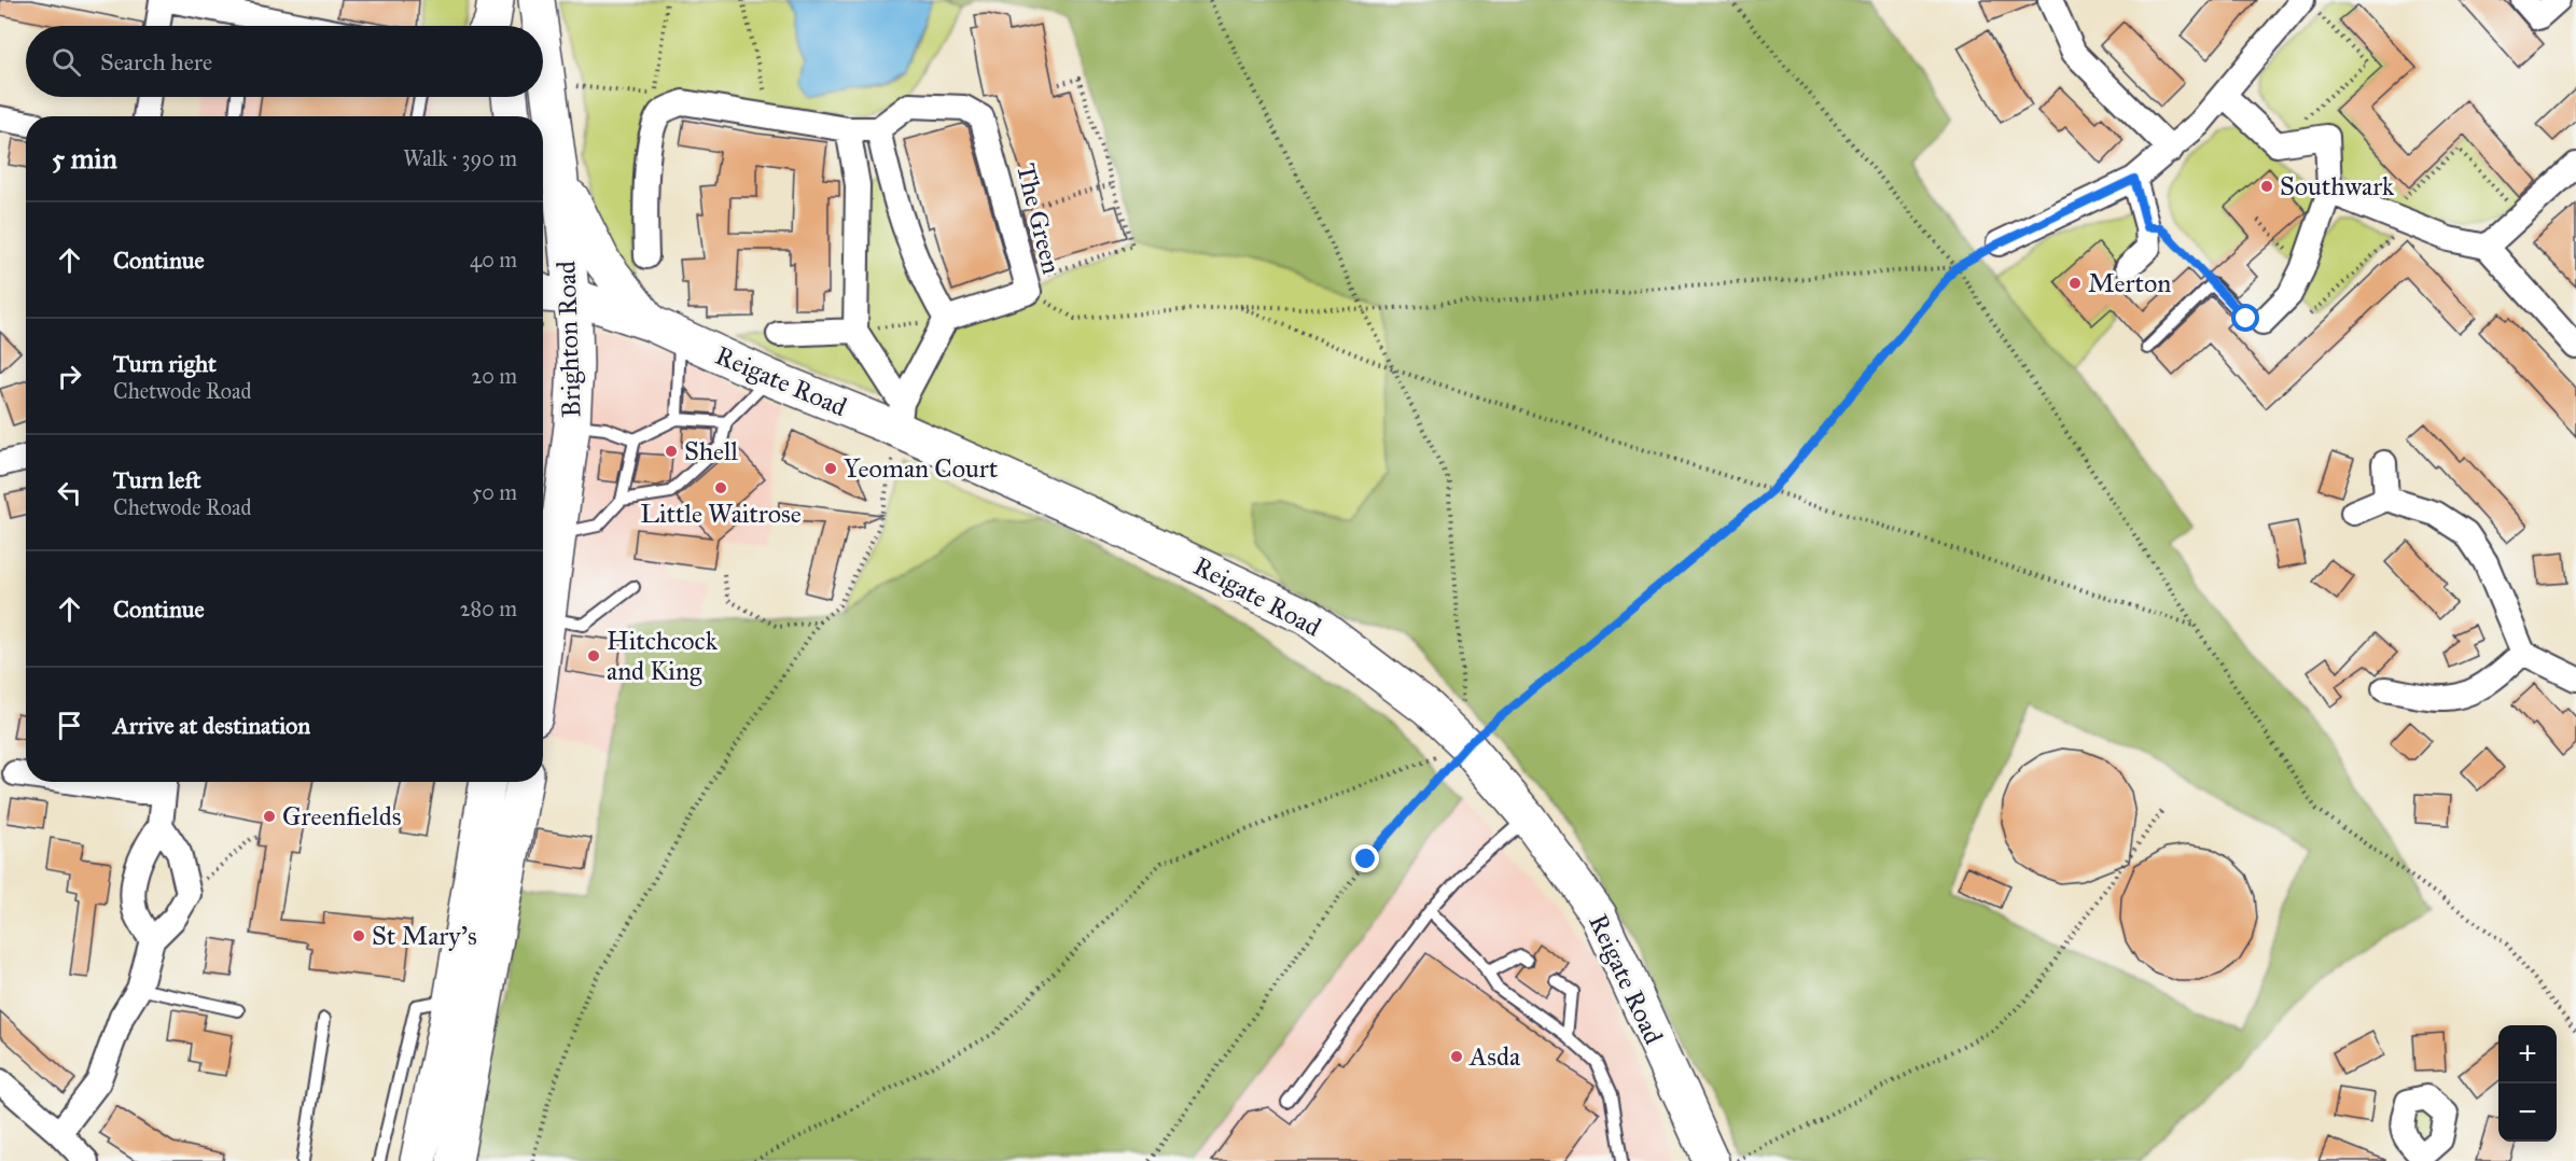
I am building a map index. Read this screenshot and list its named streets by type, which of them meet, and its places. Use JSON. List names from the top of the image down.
{
  "streets": {
    "highway": ["Brighton Road", "Reigate Road"],
    "street": ["The Green"]
  },
  "crossings": [
    ["Brighton Road", "Reigate Road"]
  ],
  "places": [
    "Southwark",
    "Merton",
    "Shell",
    "Yeoman Court",
    "Little Waitrose",
    "Hitchcock and King",
    "Greenfields",
    "St Mary's",
    "Asda"
  ],
  "page": {
    "search": "Search here",
    "heading": ["5 min", "Walk · 390 m"],
    "list": [
      ["Continue", "40 m"],
      ["Turn right", "Chetwode Road", "20 m"],
      ["Turn left", "Chetwode Road", "50 m"],
      ["Continue", "280 m"],
      "Arrive at destination"
    ],
    "map_buttons": ["+", "−"]
  }
}
